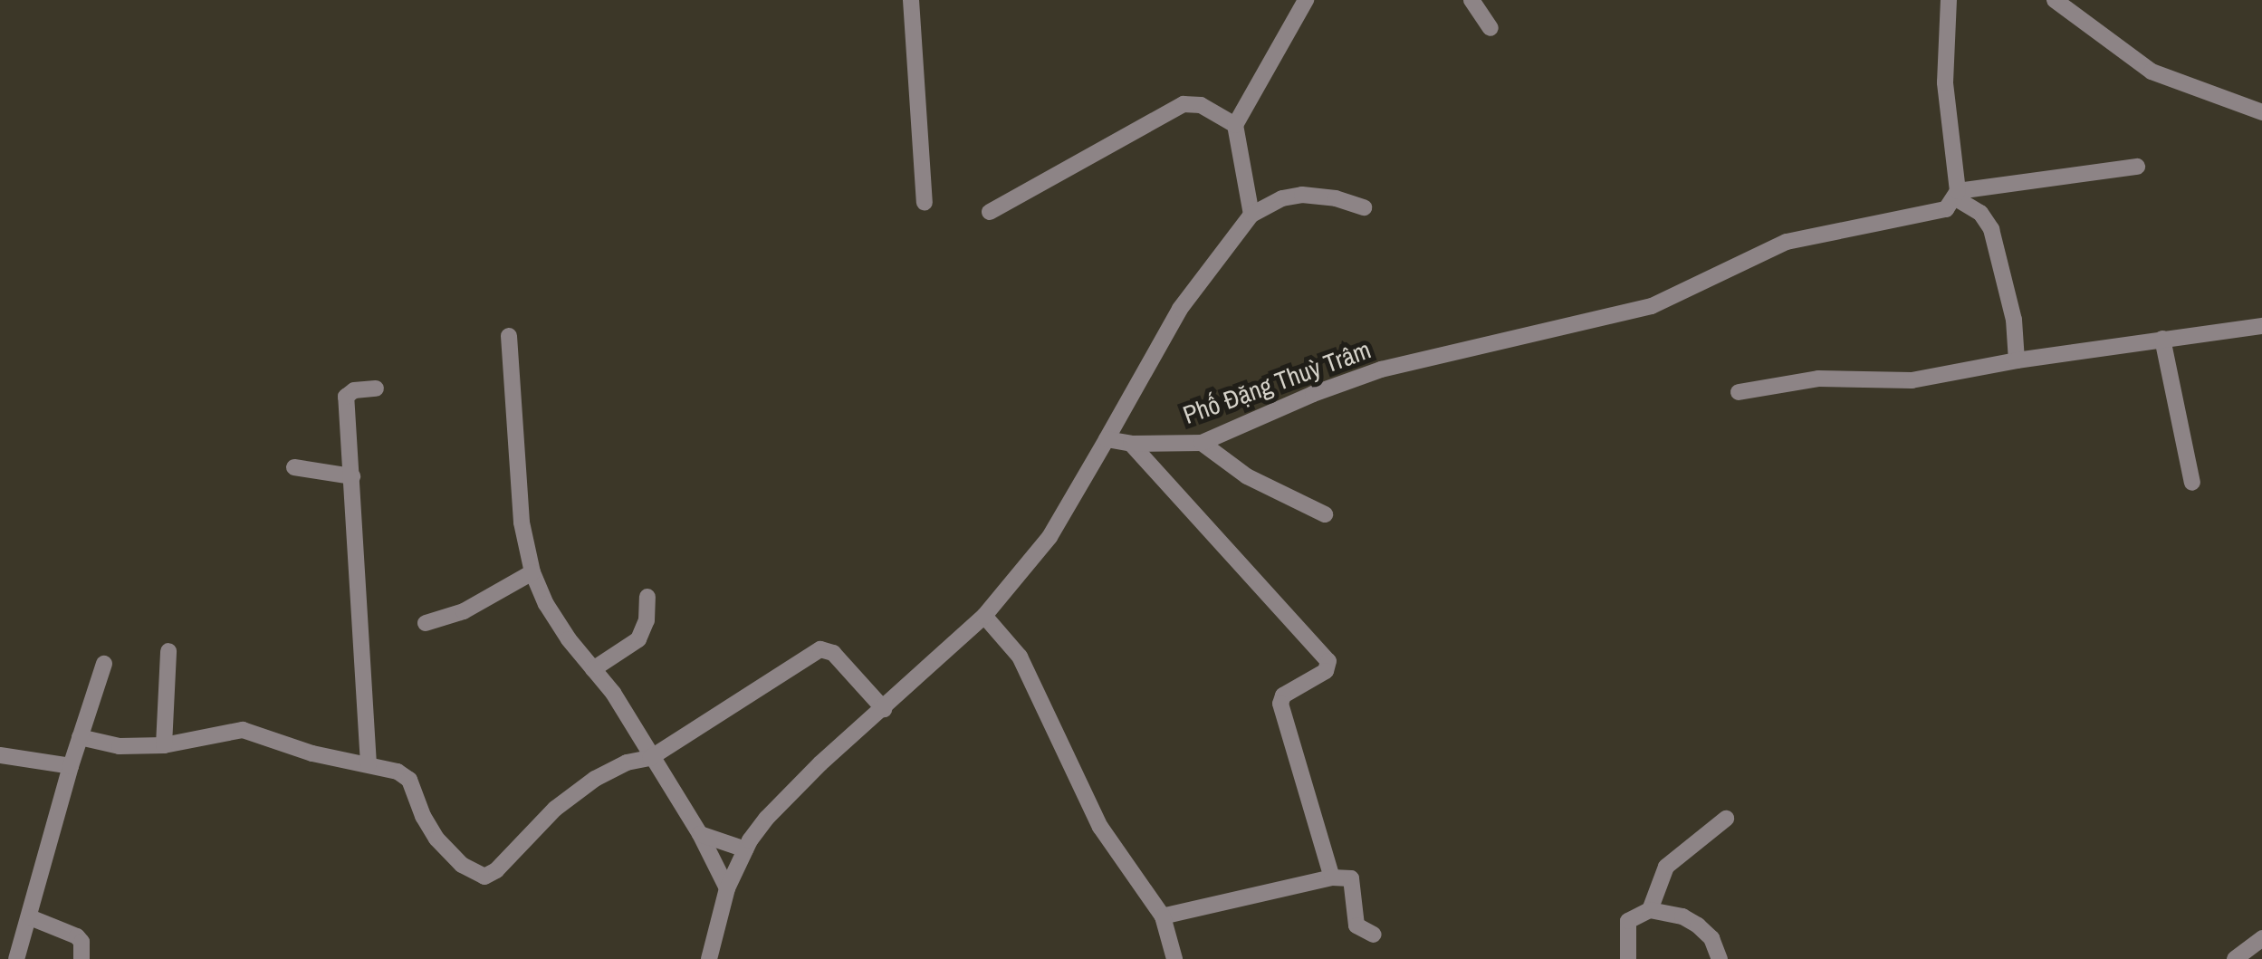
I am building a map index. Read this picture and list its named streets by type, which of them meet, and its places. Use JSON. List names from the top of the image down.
{
  "streets": {
    "street": ["Phố Đặng Thuỳ Trâm"]
  }
}
